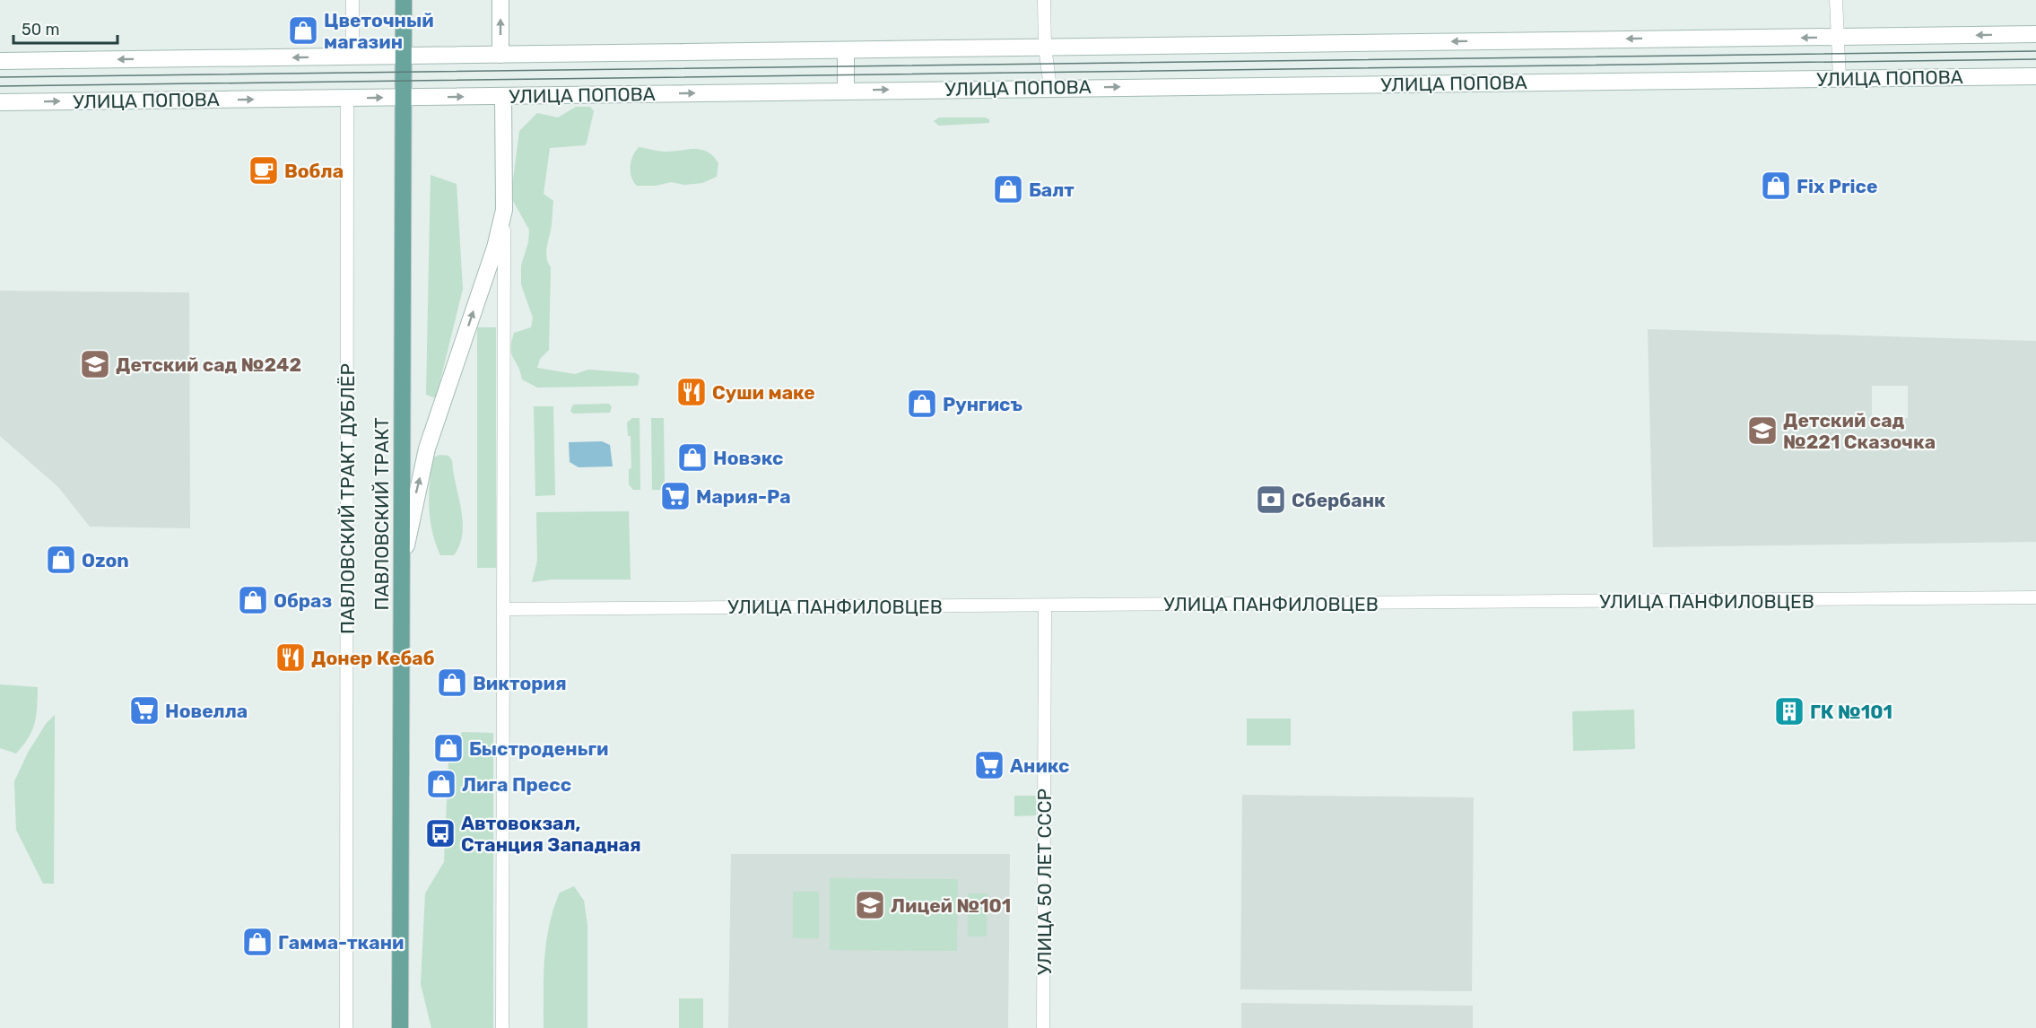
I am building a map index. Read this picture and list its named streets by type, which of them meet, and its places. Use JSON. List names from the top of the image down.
{
  "streets": {
    "main road": ["УЛИЦА ПОПОВА", "ПАВЛОВСКИЙ ТРАКТ"],
    "street": ["ПАВЛОВСКИЙ ТРАКТ ДУБЛЁР", "УЛИЦА ПАНФИЛОВЦЕВ", "УЛИЦА 50 ЛЕТ СССР"]
  },
  "crossings": [
    ["УЛИЦА ПОПОВА", "ПАВЛОВСКИЙ ТРАКТ ДУБЛЁР"],
    ["УЛИЦА ПОПОВА", "ПАВЛОВСКИЙ ТРАКТ"],
    ["УЛИЦА ПАНФИЛОВЦЕВ", "УЛИЦА 50 ЛЕТ СССР"]
  ],
  "places": {
    "shop": [
      "Цветочный магазин",
      "Fix Price",
      "Балт",
      "Рунгисъ",
      "Новэкс",
      "Ozon",
      "Образ",
      "Виктория",
      "Быстроденьги",
      "Лига Пресс",
      "Гамма-ткани"
    ],
    "cafe": ["Вобла"],
    "school or university": ["Детский сад №242", "Детский сад №221 Сказочка", "Лицей №101"],
    "restaurant": ["Суши маке", "Донер Кебаб"],
    "supermarket": ["Мария-Ра", "Новелла", "Аникс"],
    "bank": ["Сбербанк"],
    "building": ["ГК №101"],
    "bus stop": ["Автовокзал, Станция Западная"]
  },
  "scale_bar": "50 m"
}
